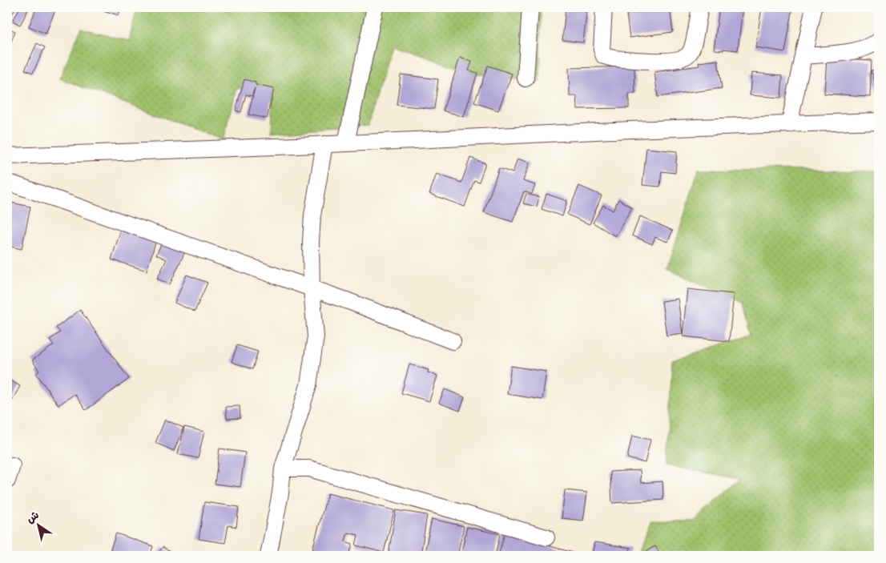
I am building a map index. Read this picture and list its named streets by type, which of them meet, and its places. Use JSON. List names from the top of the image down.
{
  "north": "top left"
}
